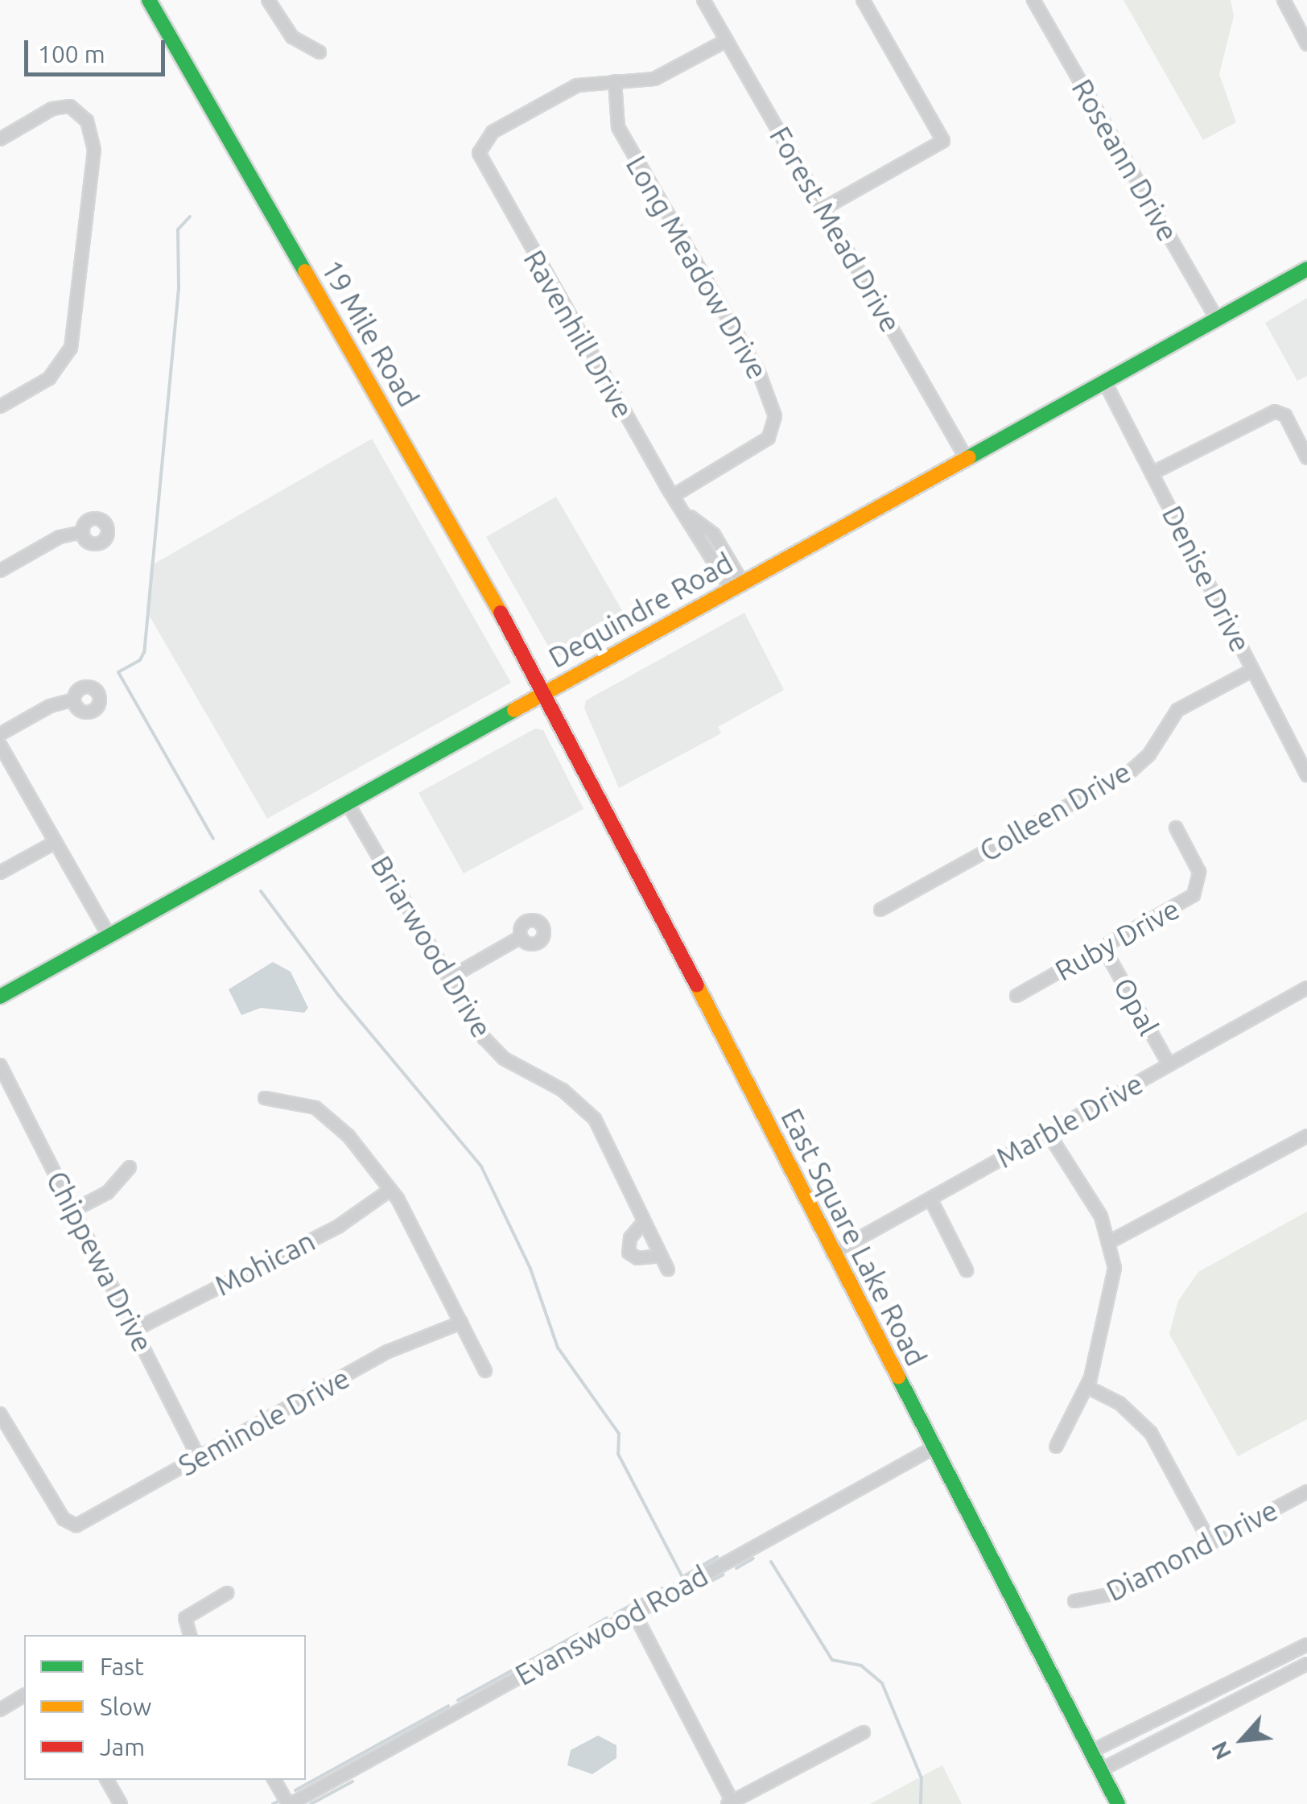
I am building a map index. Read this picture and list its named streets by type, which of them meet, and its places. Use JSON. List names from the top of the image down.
{
  "streets": {
    "main road": ["19 Mile Road", "Dequindre Road", "East Square Lake Road"],
    "street": [
      "Roseann Drive",
      "Forest Mead Drive",
      "Long Meadow Drive",
      "Ravenhill Drive",
      "Denise Drive",
      "Colleen Drive",
      "Ruby Drive",
      "Briarwood Drive",
      "Opal",
      "Marble Drive",
      "Chippewa Drive",
      "Mohican",
      "Seminole Drive",
      "Diamond Drive",
      "Evanswood Road"
    ]
  },
  "crossings": [
    ["Roseann Drive", "Dequindre Road"],
    ["Forest Mead Drive", "Dequindre Road"],
    ["Long Meadow Drive", "Ravenhill Drive"],
    ["19 Mile Road", "Dequindre Road"],
    ["19 Mile Road", "East Square Lake Road"],
    ["Ravenhill Drive", "Dequindre Road"],
    ["Denise Drive", "Dequindre Road"],
    ["Denise Drive", "Colleen Drive"],
    ["Dequindre Road", "Briarwood Drive"],
    ["Dequindre Road", "East Square Lake Road"],
    ["Ruby Drive", "Opal"],
    ["Opal", "Marble Drive"],
    ["Marble Drive", "East Square Lake Road"],
    ["East Square Lake Road", "Evanswood Road"],
    ["Chippewa Drive", "Mohican"],
    ["Chippewa Drive", "Seminole Drive"]
  ],
  "legend": ["Fast", "Slow", "Jam"],
  "scale_bar": "100 m",
  "north": "bottom left"
}
